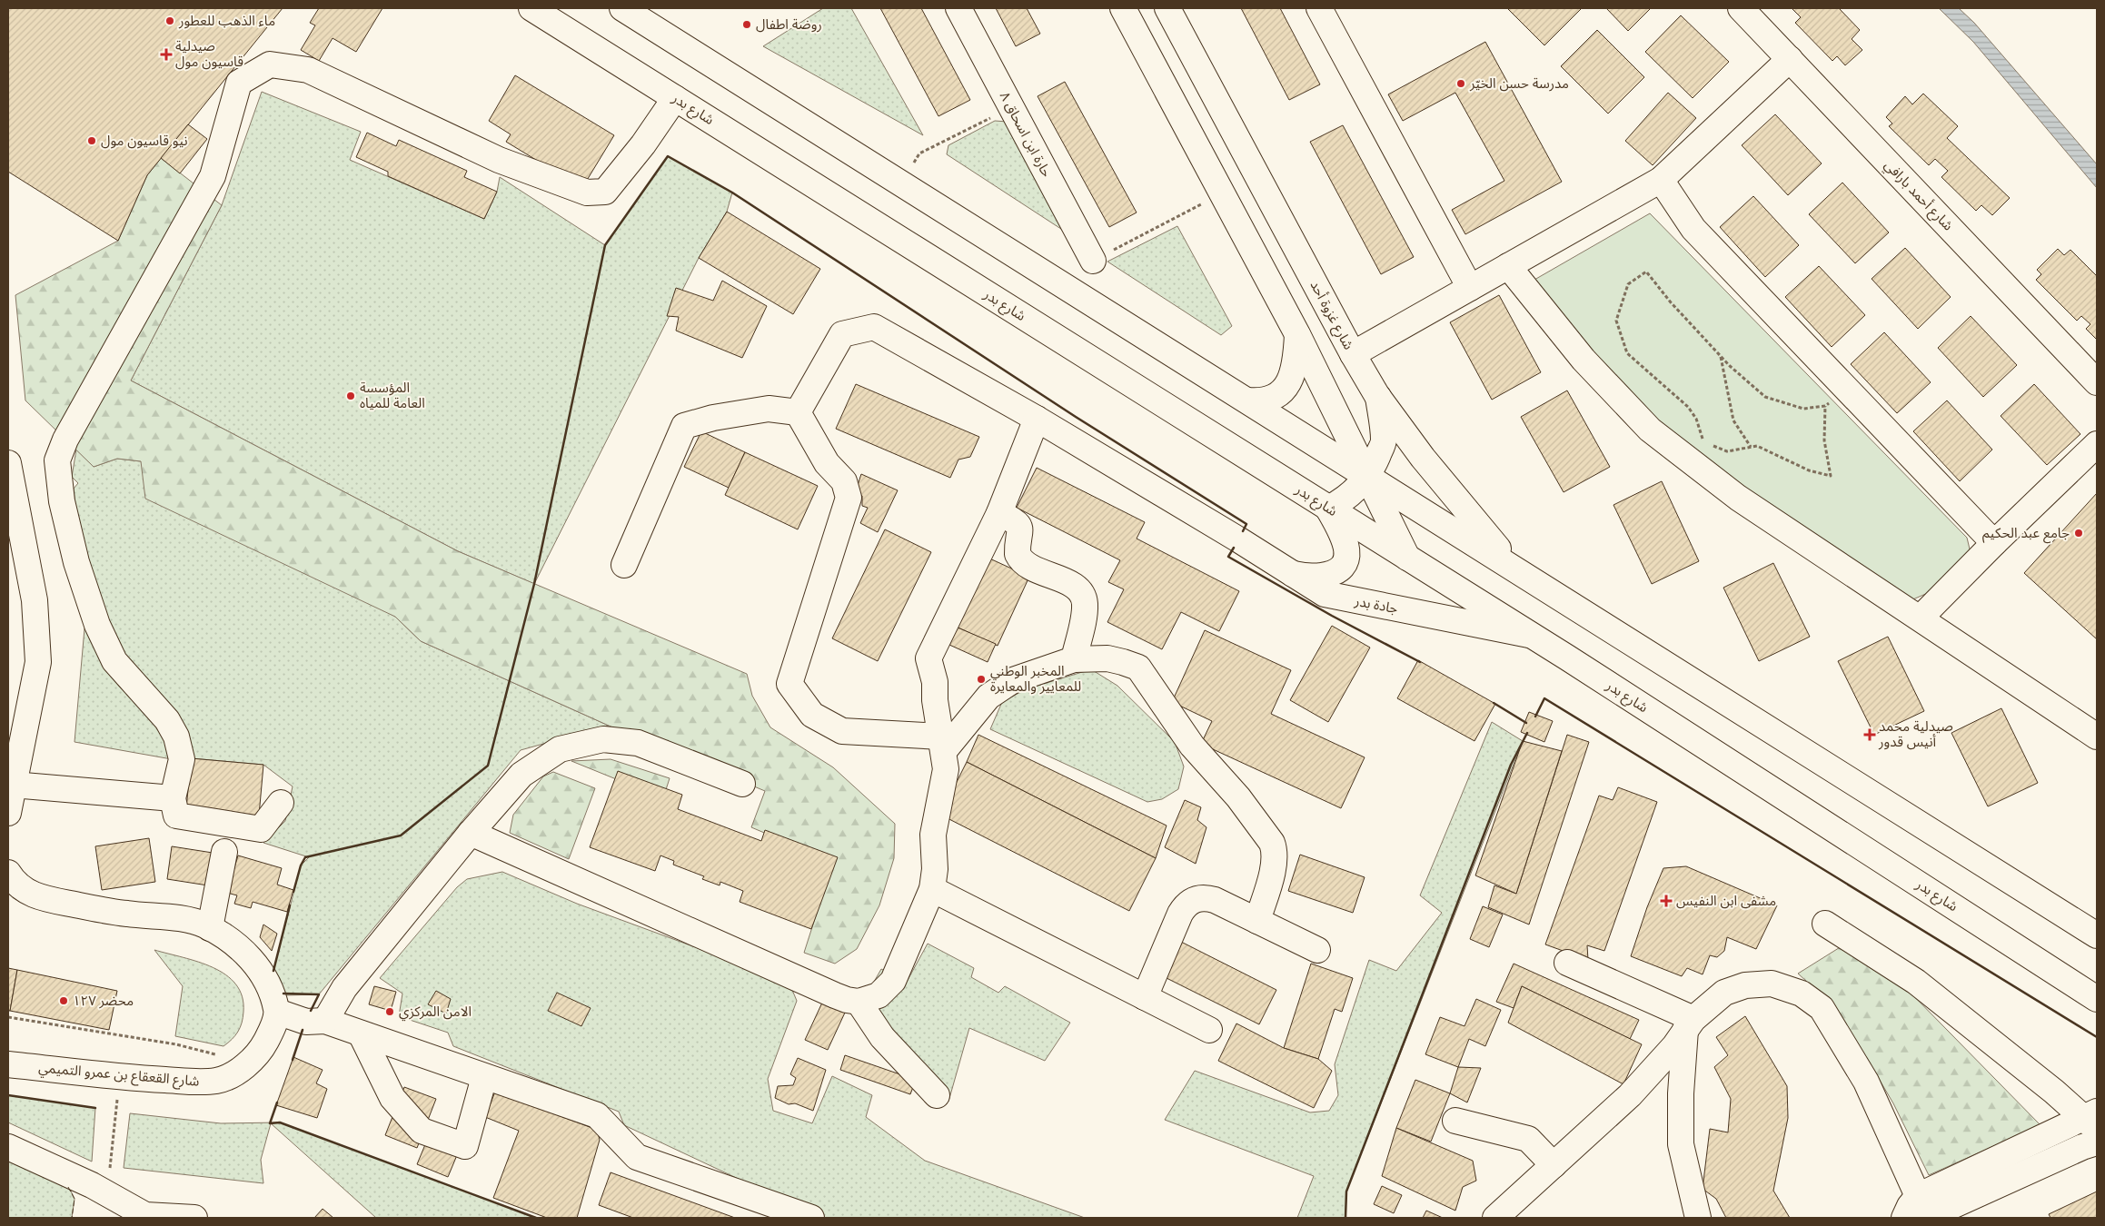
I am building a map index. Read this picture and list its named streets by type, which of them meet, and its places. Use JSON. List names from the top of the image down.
{
  "streets": {
    "main road": [
      "شارع بدر",
      "حارة ابن اسحاق ٨",
      "شارع أحمد بارافي",
      "شارع غزوة أحد",
      "جادة بدر",
      "شارع القعقاع بن عمرو التميمي"
    ]
  },
  "crossings": [
    ["شارع بدر", "جادة بدر"]
  ],
  "places": {
    "other": [
      "ماء الذهب للعطور",
      "روضة اطفال",
      "مدرسة حسن الخيّر",
      "نيو قاسيون مول",
      "المؤسسة العامة للمياه",
      "جامع عبد الحكيم",
      "المخبر الوطني للمعايير والمعايرة",
      "محضر ١٢٧",
      "الامن المركزي"
    ],
    "health": ["صيدلية قاسيون مول", "صيدلية محمد أنيس قدور", "مشفى ابن النفيس"]
  }
}
